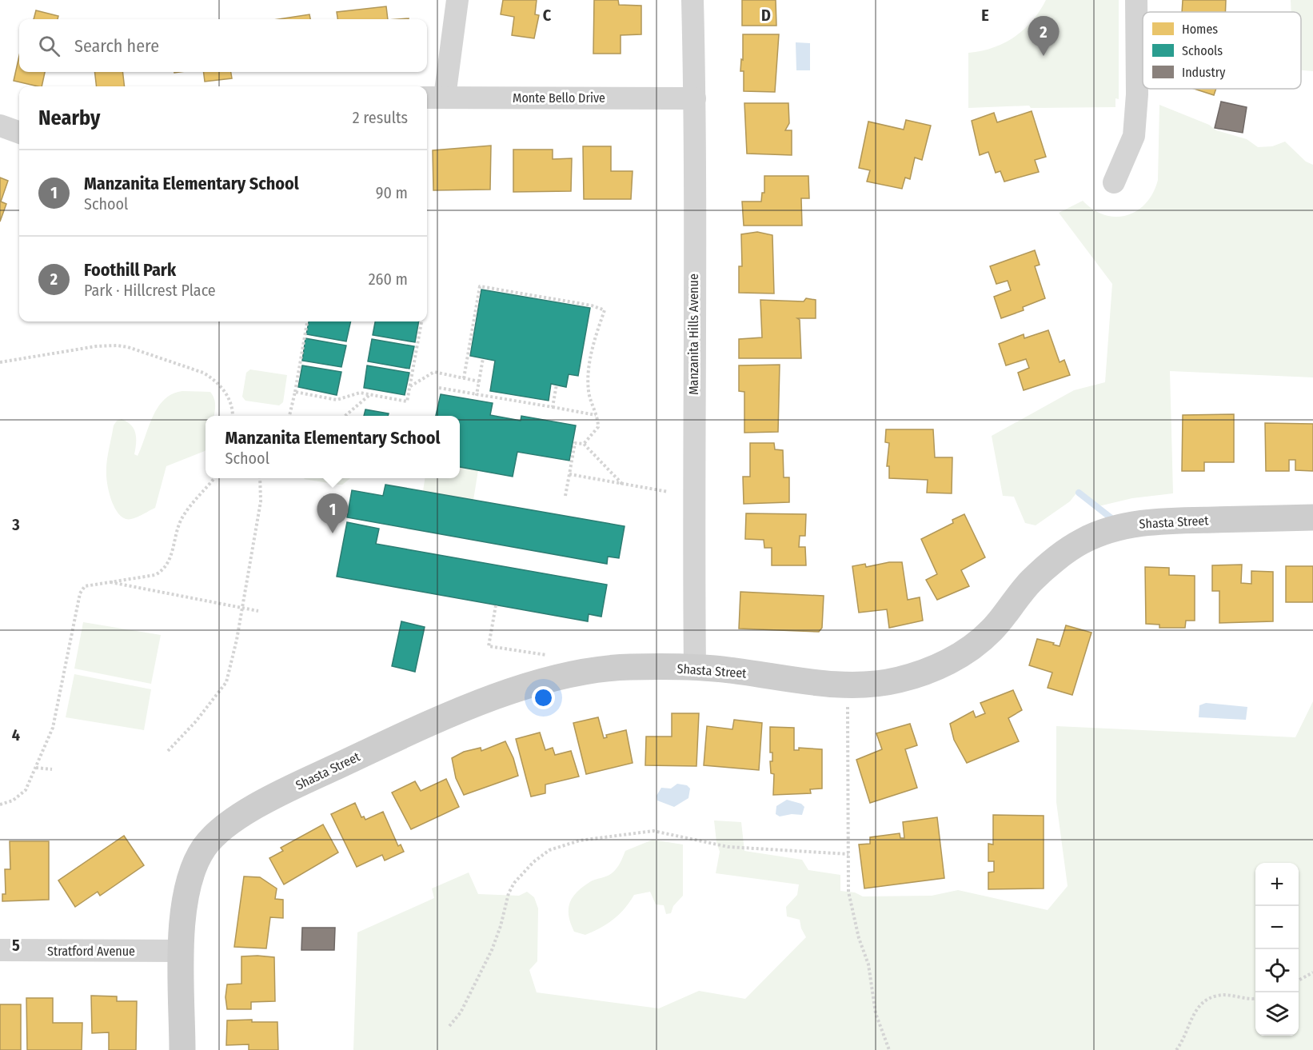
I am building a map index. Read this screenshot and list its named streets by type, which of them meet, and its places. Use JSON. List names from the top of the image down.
{
  "streets": {
    "street": [
      "Monte Bello Drive",
      "Manzanita Hills Avenue",
      "Shasta Street",
      "Stratford Avenue"
    ]
  },
  "crossings": [
    ["Monte Bello Drive", "Manzanita Hills Avenue"],
    ["Manzanita Hills Avenue", "Shasta Street"],
    ["Shasta Street", "Stratford Avenue"]
  ],
  "legend": ["Homes", "Schools", "Industry"],
  "page": {
    "pins": ["2", "1"],
    "search": "Search here",
    "heading": ["Nearby", "2 results"],
    "list": [
      {
        "mark": "1",
        "name": "Manzanita Elementary School",
        "note": "School",
        "value": "90 m"
      },
      {
        "mark": "2",
        "name": "Foothill Park",
        "note": "Park · Hillcrest Place",
        "value": "260 m"
      }
    ],
    "popup": ["Manzanita Elementary School", "School"],
    "map_buttons": ["+", "−"]
  },
  "grid": {
    "columns": ["C", "D", "E"],
    "rows": ["3", "4", "5"]
  }
}
